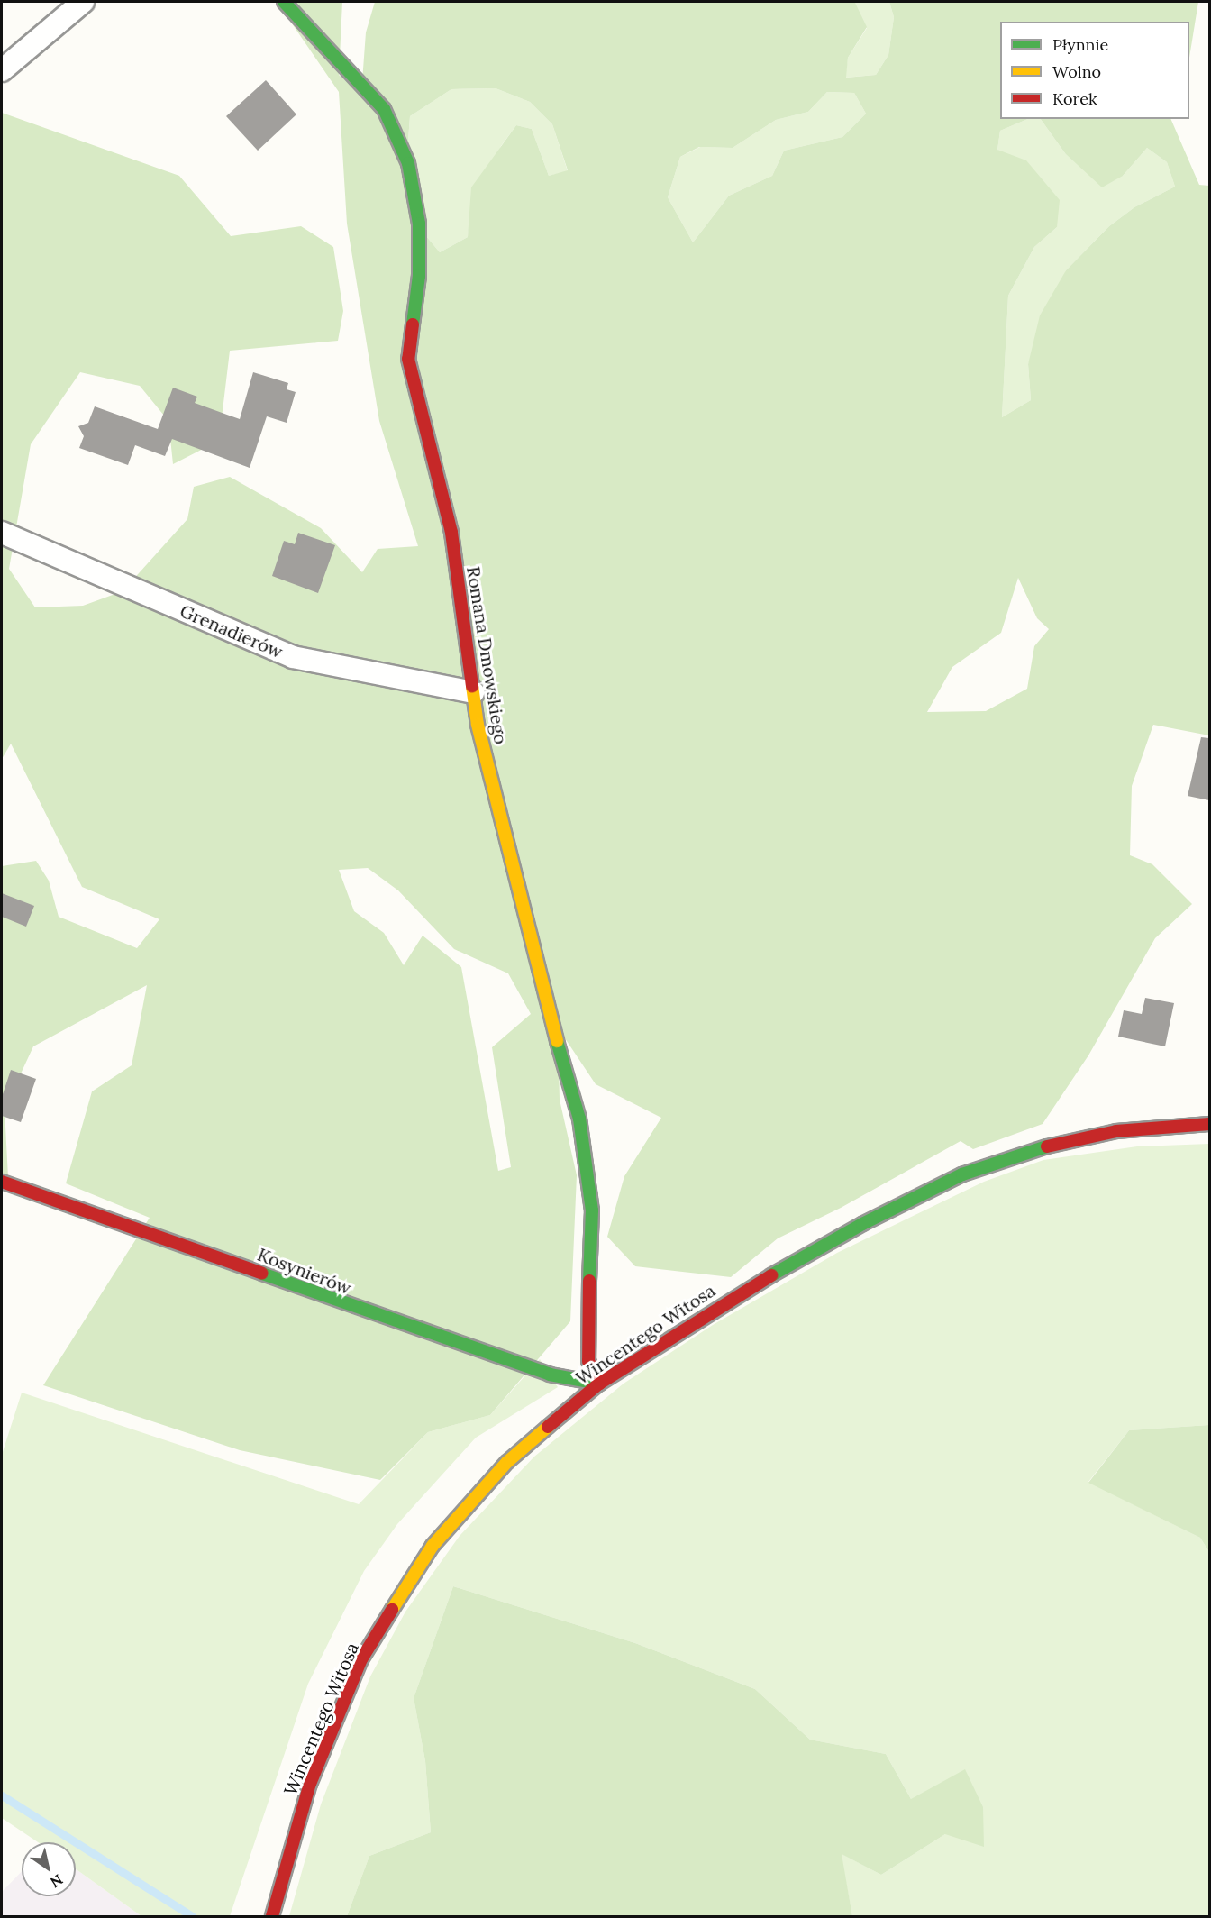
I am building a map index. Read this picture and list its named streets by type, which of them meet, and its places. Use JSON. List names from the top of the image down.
{
  "streets": {
    "street": [
      "Grenadierów",
      "Romana Dmowskiego",
      "Kosynierów",
      "Wincentego Witosa"
    ]
  },
  "crossings": [
    ["Grenadierów", "Romana Dmowskiego"],
    ["Romana Dmowskiego", "Kosynierów"],
    ["Romana Dmowskiego", "Wincentego Witosa"],
    ["Kosynierów", "Wincentego Witosa"]
  ],
  "legend": ["Płynnie", "Wolno", "Korek"],
  "north": "bottom right"
}
